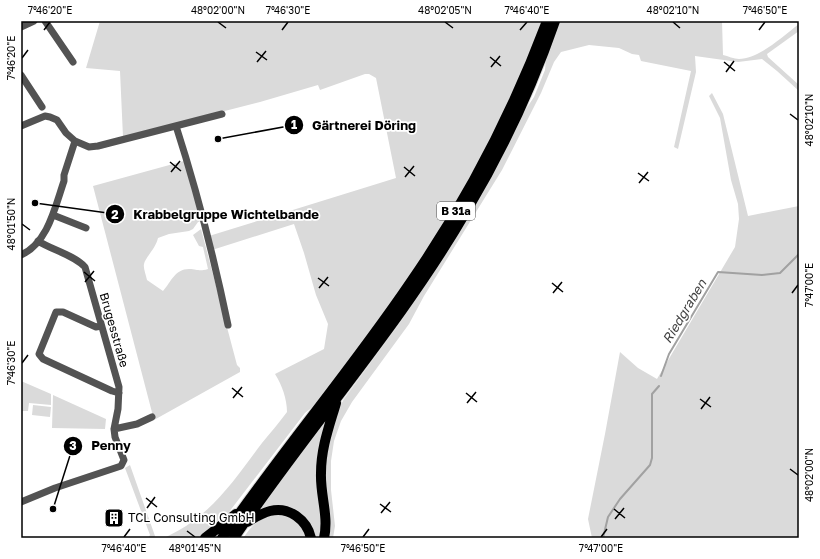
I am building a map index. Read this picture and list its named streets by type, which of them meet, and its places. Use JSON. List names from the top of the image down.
{
  "streets": {
    "highway": ["B 31a"],
    "street": ["Brugesstraße"]
  },
  "water": ["Riedgraben"],
  "places": {
    "other": ["Gärtnerei Döring", "Krabbelgruppe Wichtelbande", "Penny"],
    "building": ["TCL Consulting GmbH"]
  },
  "coordinates": [
    "7°46'20\"E",
    "48°02'00\"N",
    "7°46'30\"E",
    "48°02'05\"N",
    "7°46'40\"E",
    "48°02'10\"N",
    "7°46'50\"E",
    "48°01'50\"N",
    "7°47'00\"E",
    "48°01'45\"N"
  ]
}
